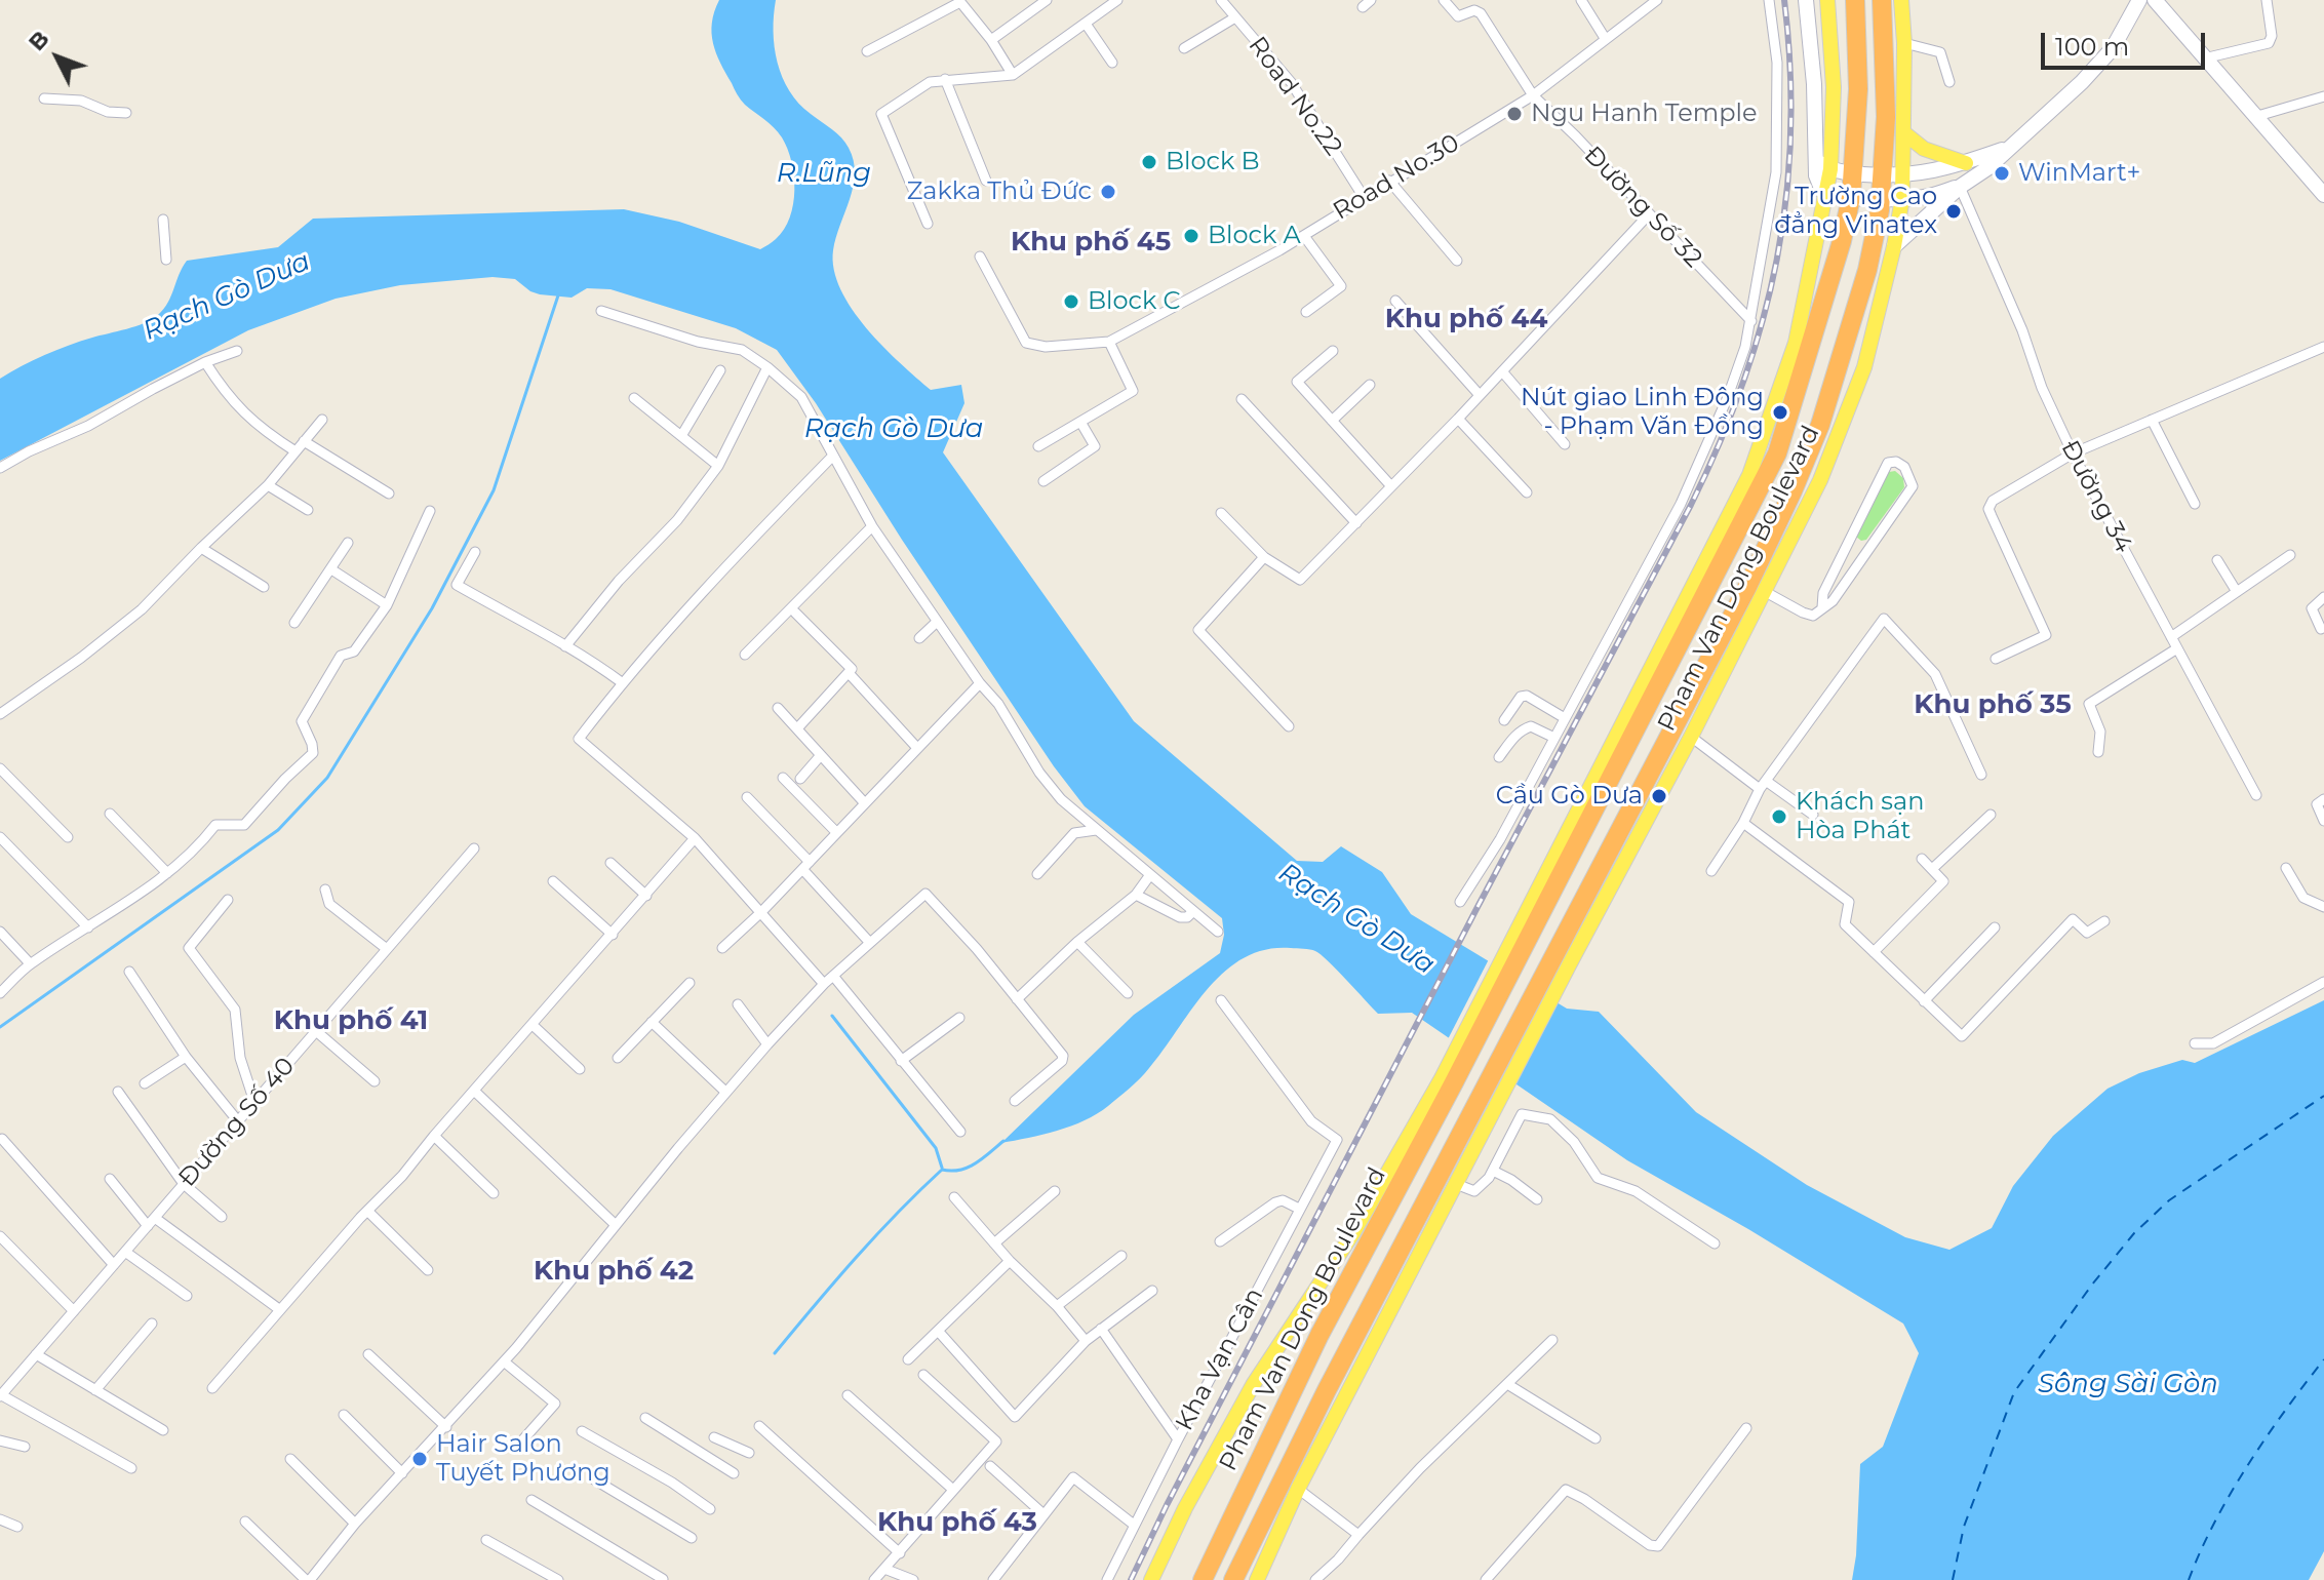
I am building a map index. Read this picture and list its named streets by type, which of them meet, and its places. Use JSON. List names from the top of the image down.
{
  "streets": {
    "highway": ["Pham Van Dong Boulevard"],
    "street": [
      "Road No.22",
      "Road No.30",
      "Đường Số 32",
      "Đường 34",
      "Đường Số 40",
      "Kha Vạn Cân"
    ]
  },
  "crossings": [
    ["Road No.22", "Road No.30"],
    ["Road No.30", "Đường Số 32"]
  ],
  "districts": [
    "Khu phố 45",
    "Khu phố 44",
    "Khu phố 35",
    "Khu phố 41",
    "Khu phố 42",
    "Khu phố 43"
  ],
  "water": ["R.Lũng", "Rạch Gò Dưa", "Sông Sài Gòn"],
  "places": [
    "Ngu Hanh Temple",
    "Block B",
    "WinMart+",
    "Zakka Thủ Đức",
    "Trường Cao đẳng Vinatex",
    "Block A",
    "Block C",
    "Nút giao Linh Đông - Phạm Văn Đồng",
    "Cầu Gò Dưa",
    "Khách sạn Hòa Phát",
    "Hair Salon Tuyết Phương"
  ],
  "scale_bar": "100 m",
  "north": "top left"
}
